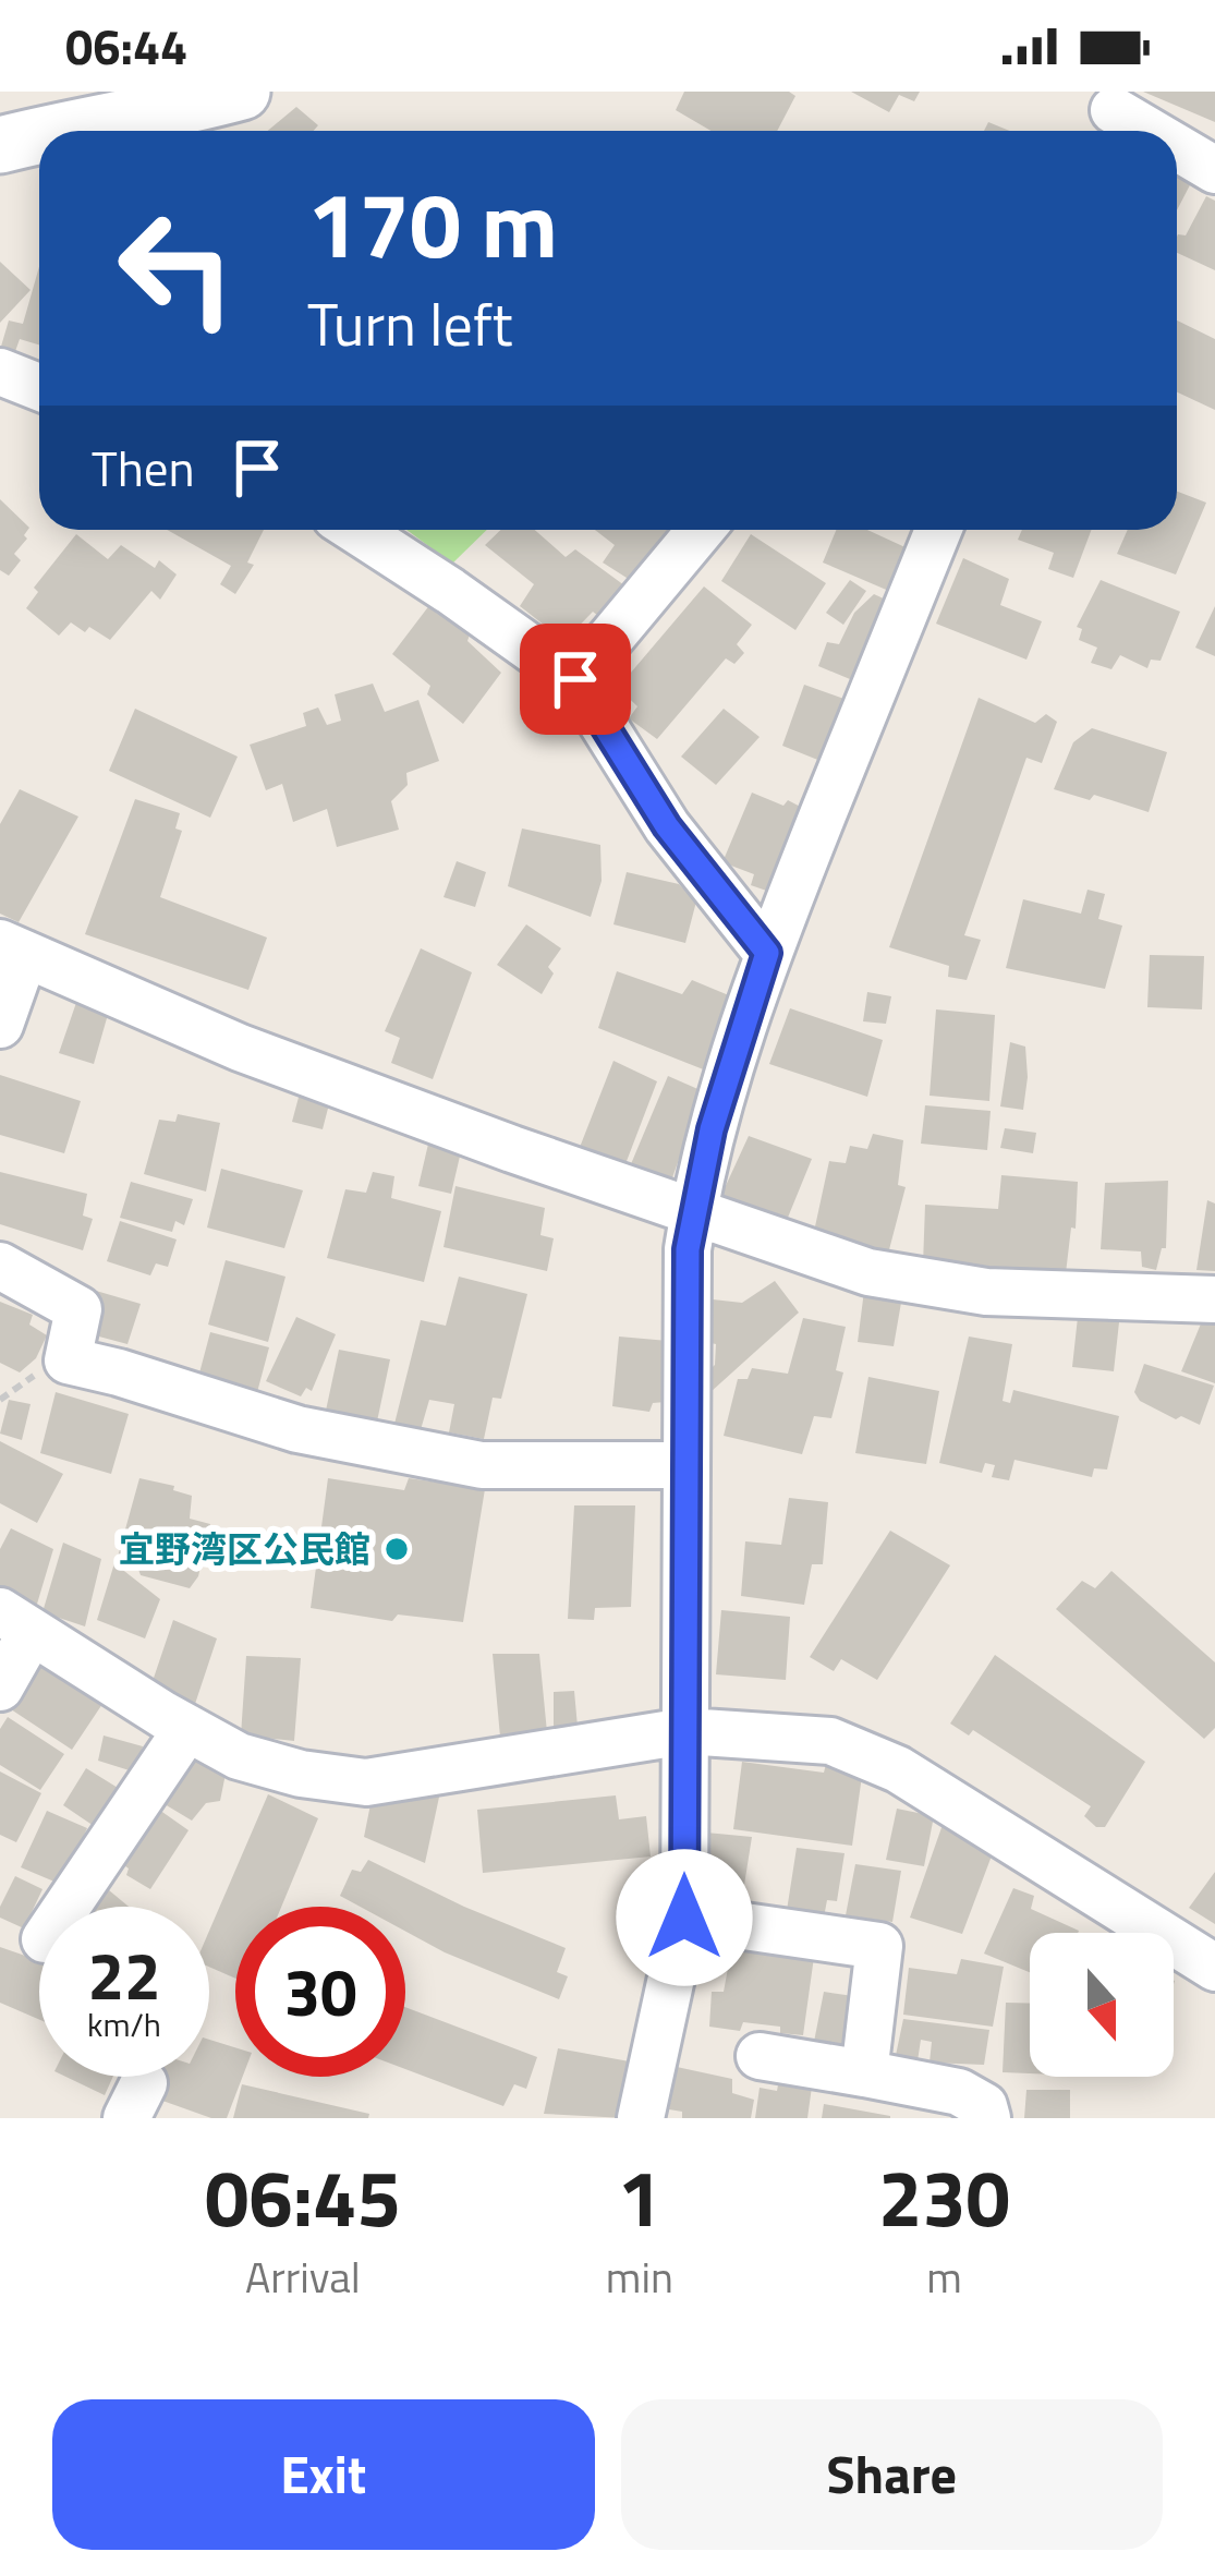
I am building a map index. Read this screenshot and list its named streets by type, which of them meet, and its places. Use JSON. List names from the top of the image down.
{
  "places": ["宜野湾区公民館"],
  "north": "bottom",
  "page": {
    "status": "06:44",
    "turn": ["170 m", "Turn left"],
    "then": "Then",
    "speed": "22 km/h",
    "limit": "30",
    "eta": [
      "06:45",
      "Arrival",
      "1",
      "min",
      "230",
      "m"
    ],
    "buttons": ["Exit", "Share"]
  }
}
